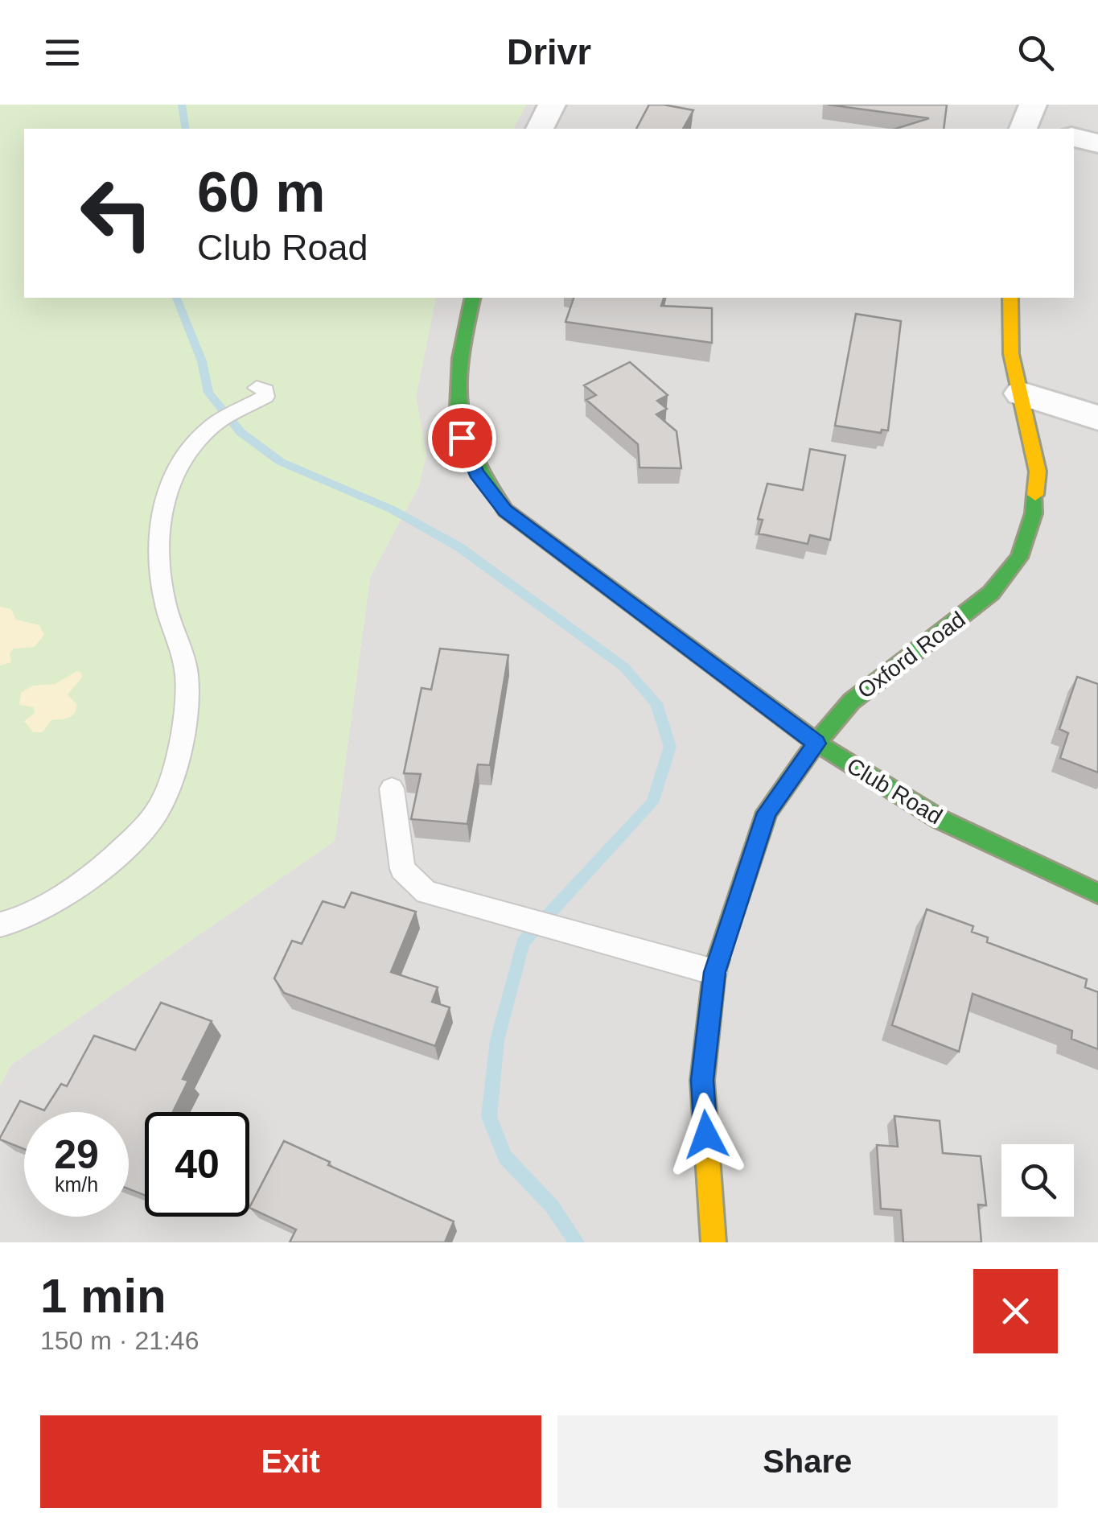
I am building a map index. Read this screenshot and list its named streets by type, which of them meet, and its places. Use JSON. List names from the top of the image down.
{
  "streets": {
    "street": ["Oxford Road", "Club Road"]
  },
  "crossings": [
    ["Oxford Road", "Club Road"]
  ],
  "page": {
    "header": "Drivr",
    "turn": ["60 m", "Club Road"],
    "speed": "29 km/h",
    "limit": "40",
    "heading": ["1 min", "150 m · 21:46"],
    "buttons": ["Exit", "Share"]
  }
}
